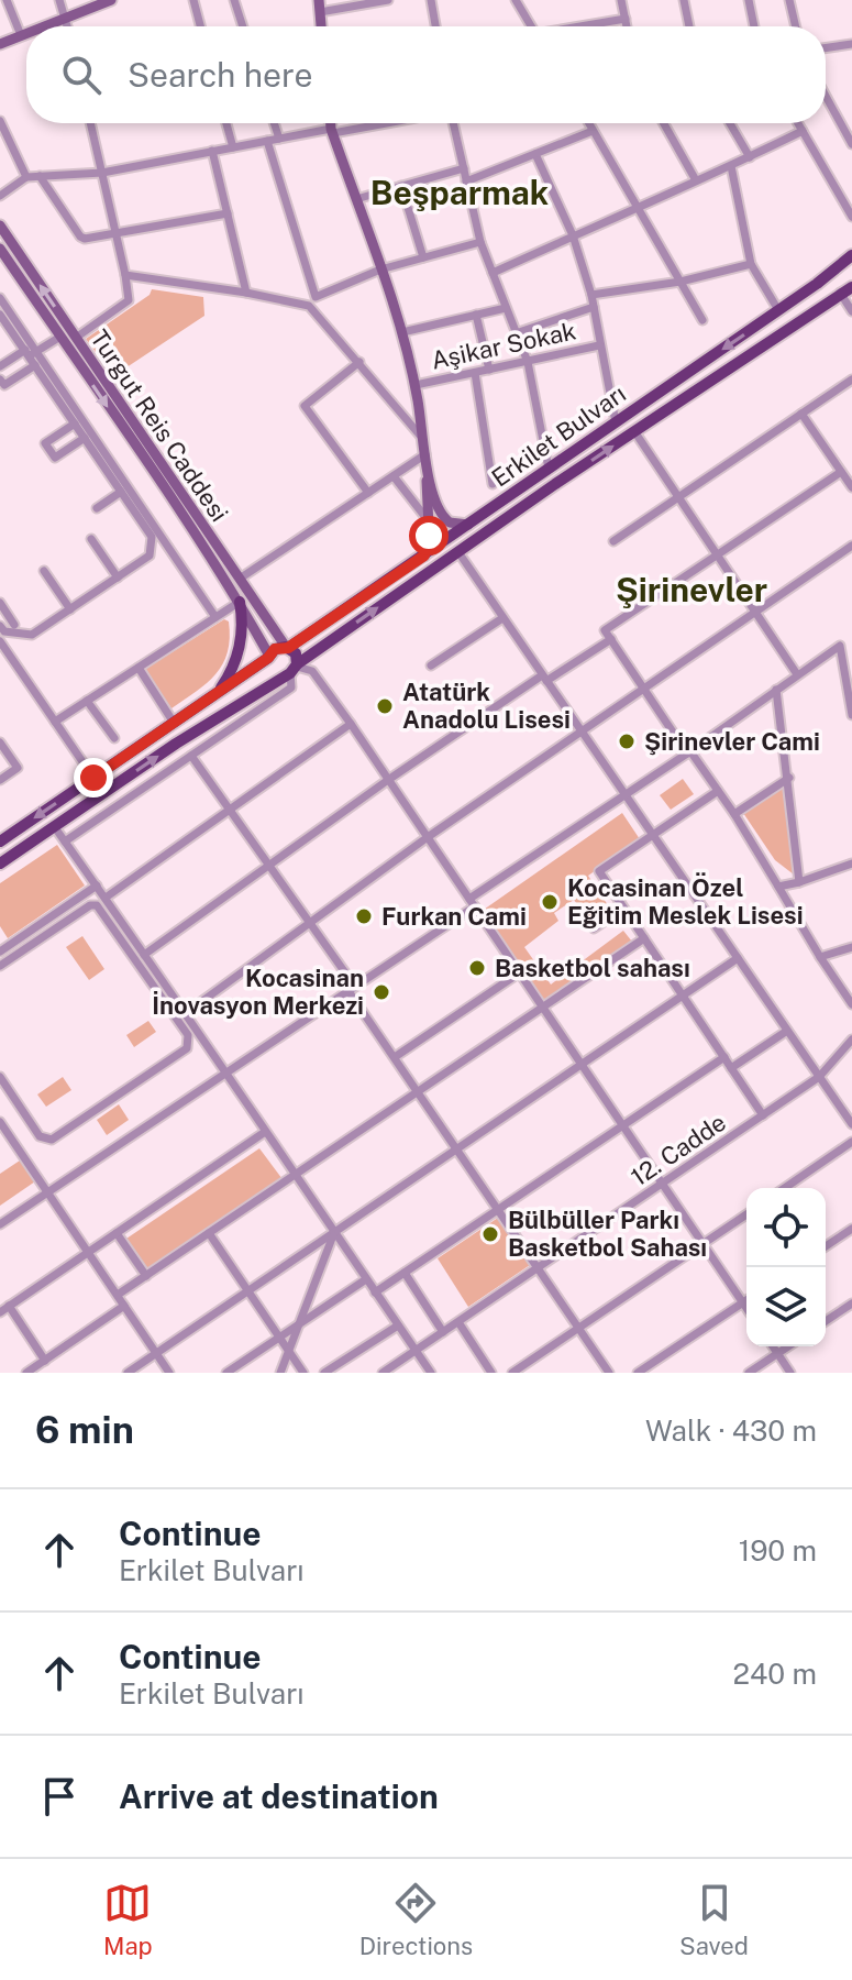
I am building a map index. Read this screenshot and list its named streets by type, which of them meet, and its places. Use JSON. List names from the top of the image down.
{
  "streets": {
    "main road": ["Erkilet Bulvarı"],
    "street": ["Aşikar Sokak", "Turgut Reis Caddesi", "12. Cadde"]
  },
  "crossings": [
    ["Turgut Reis Caddesi", "Erkilet Bulvarı"]
  ],
  "districts": ["Beşparmak", "Şirinevler"],
  "places": [
    "Atatürk Anadolu Lisesi",
    "Şirinevler Cami",
    "Kocasinan Özel Eğitim Meslek Lisesi",
    "Furkan Cami",
    "Basketbol sahası",
    "Kocasinan İnovasyon Merkezi",
    "Bülbüller Parkı Basketbol Sahası"
  ],
  "page": {
    "search": "Search here",
    "heading": ["6 min", "Walk · 430 m"],
    "list": [
      ["Continue", "Erkilet Bulvarı", "190 m"],
      ["Continue", "Erkilet Bulvarı", "240 m"],
      "Arrive at destination"
    ],
    "nav": ["Map", "Directions", "Saved"]
  }
}
